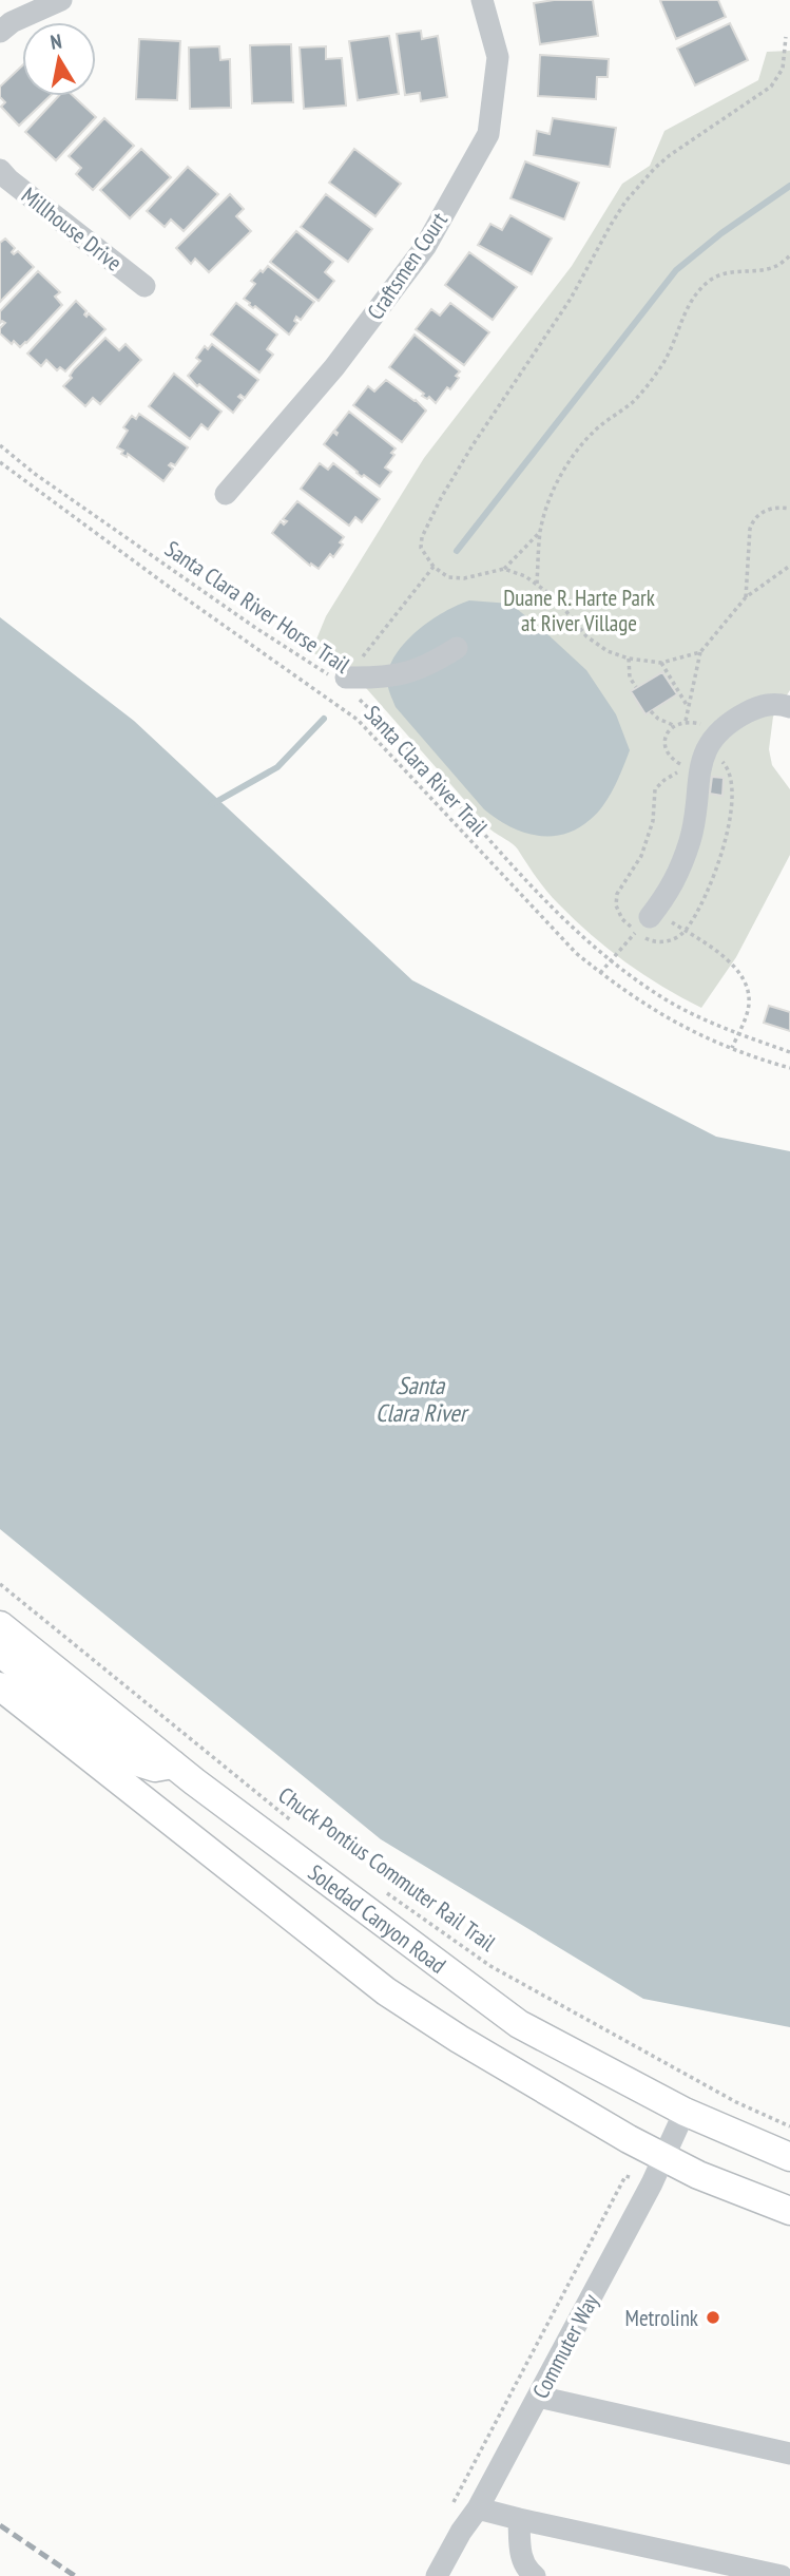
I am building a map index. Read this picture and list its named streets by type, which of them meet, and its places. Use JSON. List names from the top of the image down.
{
  "streets": {
    "main road": ["Soledad Canyon Road"],
    "street": ["Millhouse Drive", "Craftsmen Court", "Commuter Way"],
    "path": ["Santa Clara River Horse Trail", "Santa Clara River Trail", "Chuck Pontius Commuter Rail Trail"]
  },
  "crossings": [
    ["Soledad Canyon Road", "Commuter Way"]
  ],
  "water": ["Santa Clara River"],
  "parks": ["Duane R. Harte Park at River Village"],
  "places": ["Metrolink"],
  "north": "top"
}
